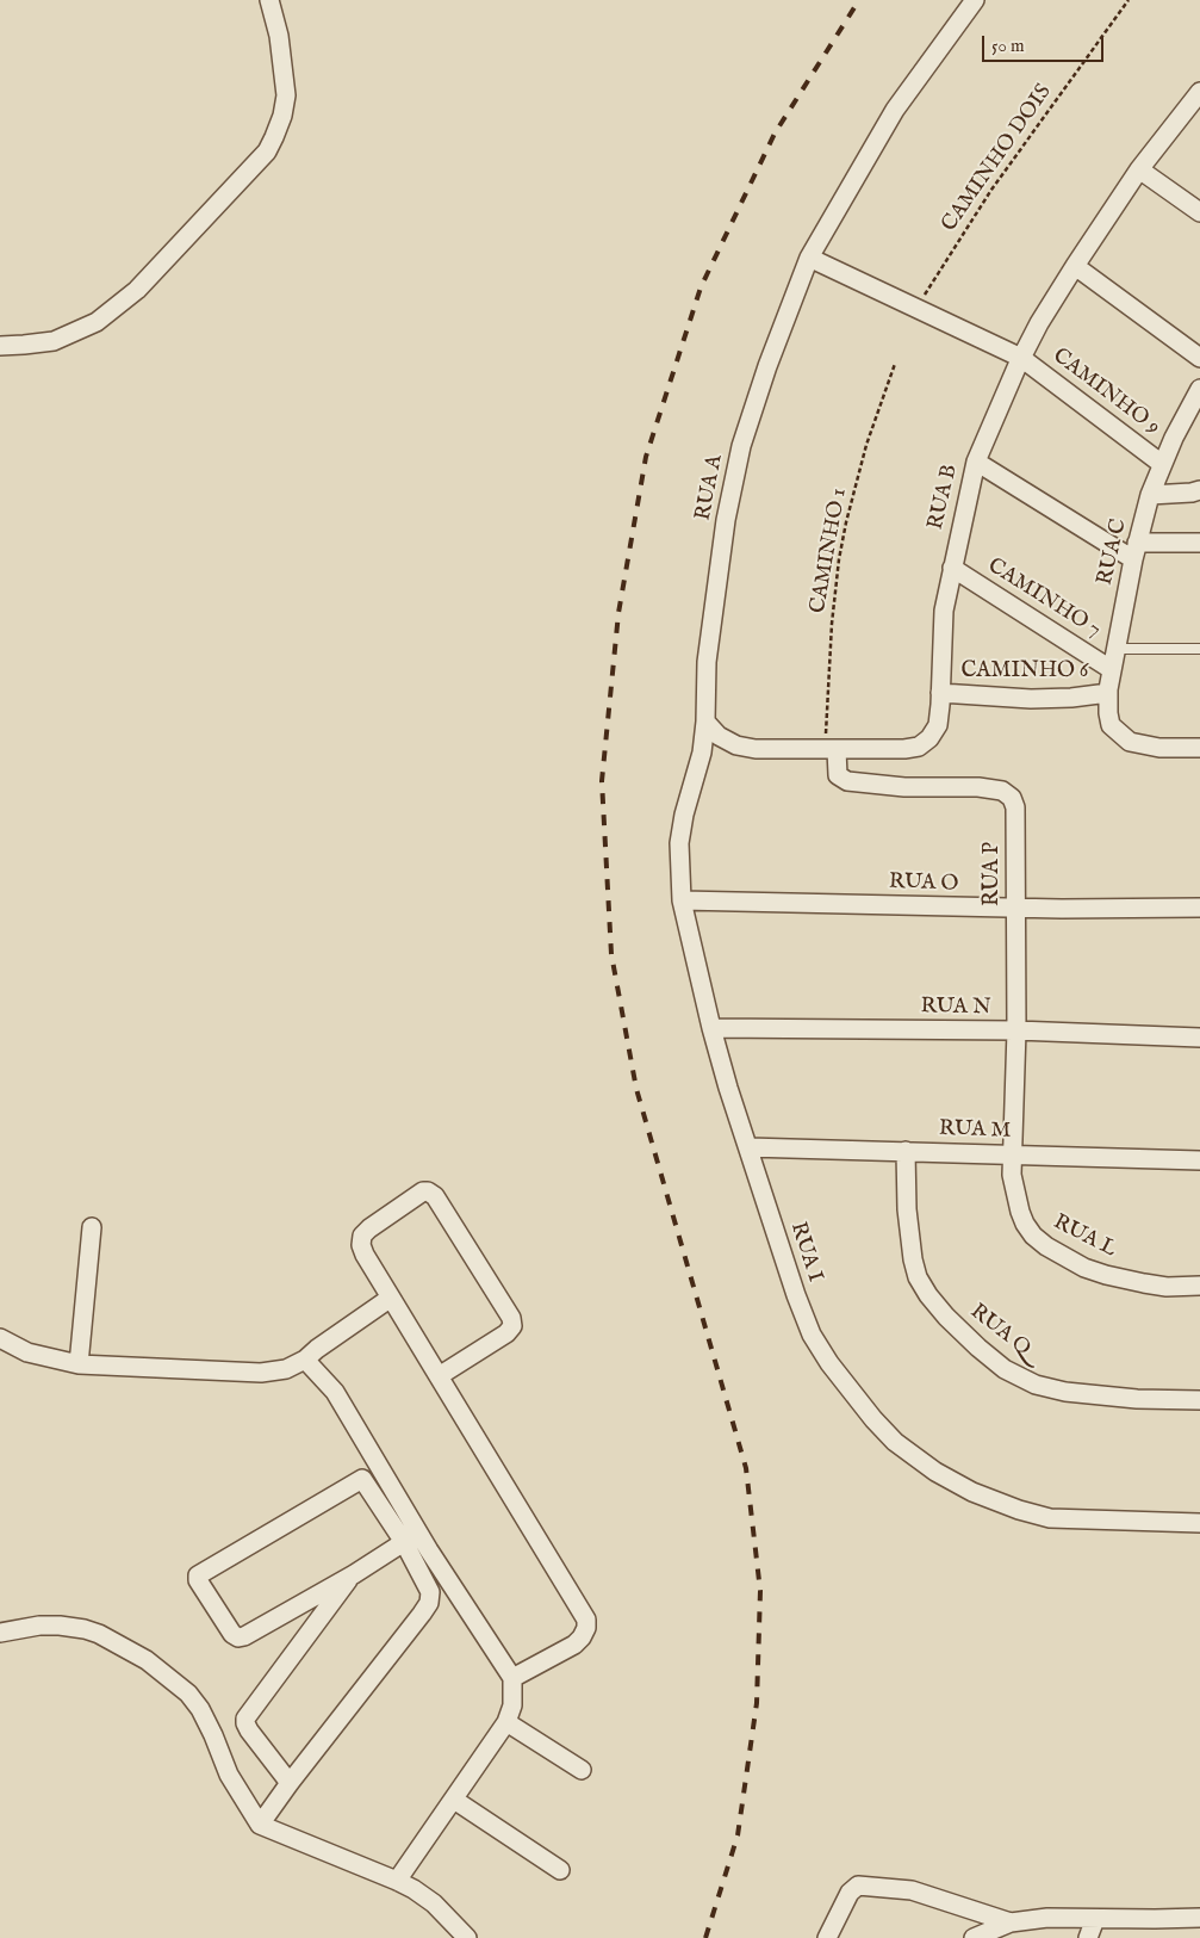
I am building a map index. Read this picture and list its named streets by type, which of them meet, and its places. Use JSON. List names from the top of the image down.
{
  "streets": {
    "street": [
      "CAMINHO 9",
      "RUA A",
      "RUA B",
      "RUA C",
      "CAMINHO 7",
      "CAMINHO 6",
      "RUA P",
      "RUA O",
      "RUA N",
      "RUA M",
      "RUA L",
      "RUA I",
      "RUA Q"
    ],
    "path": ["CAMINHO DOIS", "CAMINHO 1"]
  },
  "crossings": [
    ["CAMINHO 9", "RUA B"],
    ["CAMINHO 9", "RUA C"],
    ["RUA A", "RUA B"],
    ["RUA A", "RUA I"],
    ["RUA B", "CAMINHO 1"],
    ["RUA B", "CAMINHO 7"],
    ["RUA B", "CAMINHO 6"],
    ["RUA B", "RUA P"],
    ["RUA B", "RUA I"],
    ["CAMINHO 1", "RUA P"],
    ["RUA C", "CAMINHO 7"],
    ["RUA C", "CAMINHO 6"],
    ["RUA P", "RUA O"],
    ["RUA P", "RUA N"],
    ["RUA P", "RUA M"],
    ["RUA P", "RUA L"],
    ["RUA O", "RUA I"],
    ["RUA N", "RUA I"],
    ["RUA M", "RUA L"],
    ["RUA M", "RUA I"],
    ["RUA M", "RUA Q"]
  ],
  "scale_bar": "50 m"
}
